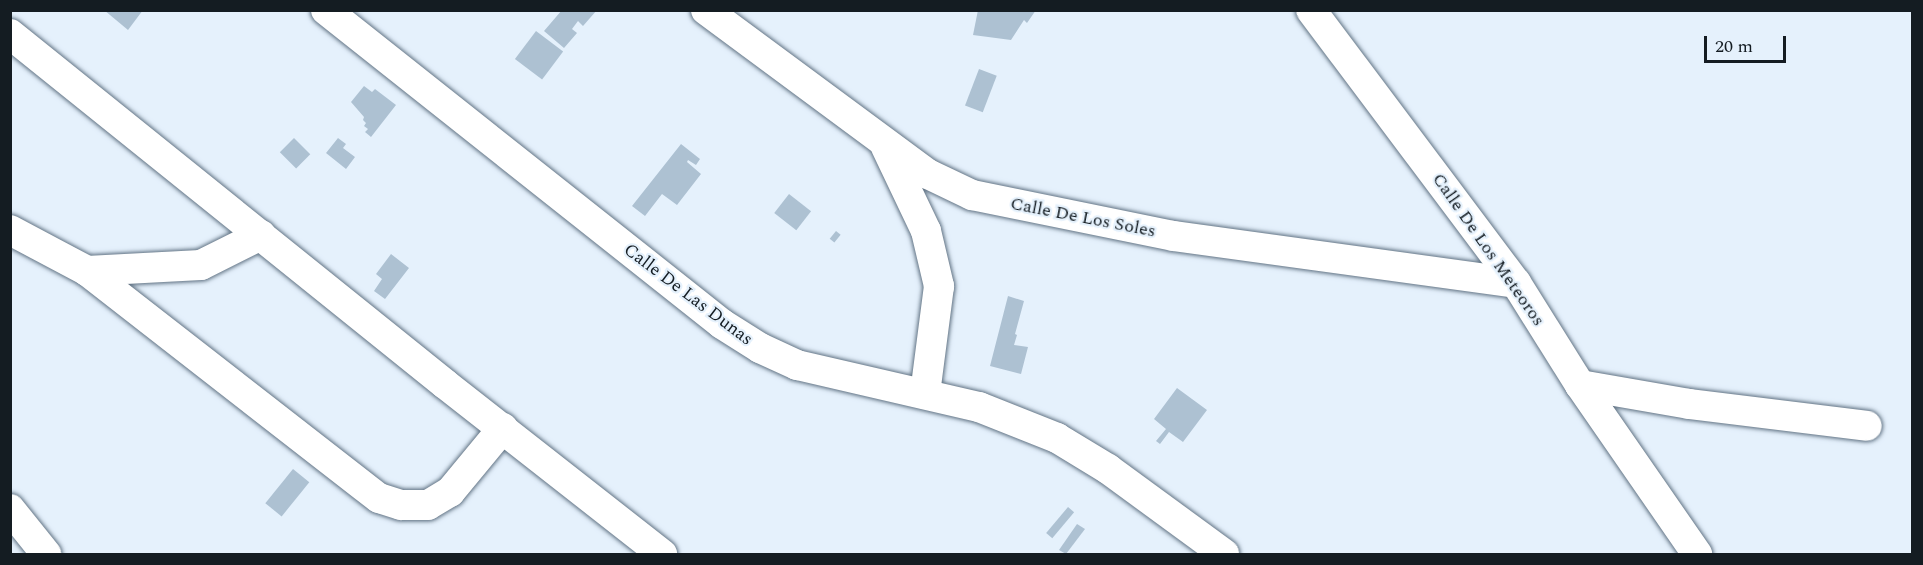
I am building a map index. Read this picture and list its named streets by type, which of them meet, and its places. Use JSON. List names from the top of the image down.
{
  "streets": {
    "street": ["Calle De Los Soles", "Calle De Los Meteoros", "Calle De Las Dunas"]
  },
  "crossings": [
    ["Calle De Los Soles", "Calle De Los Meteoros"]
  ],
  "scale_bar": "20 m"
}
